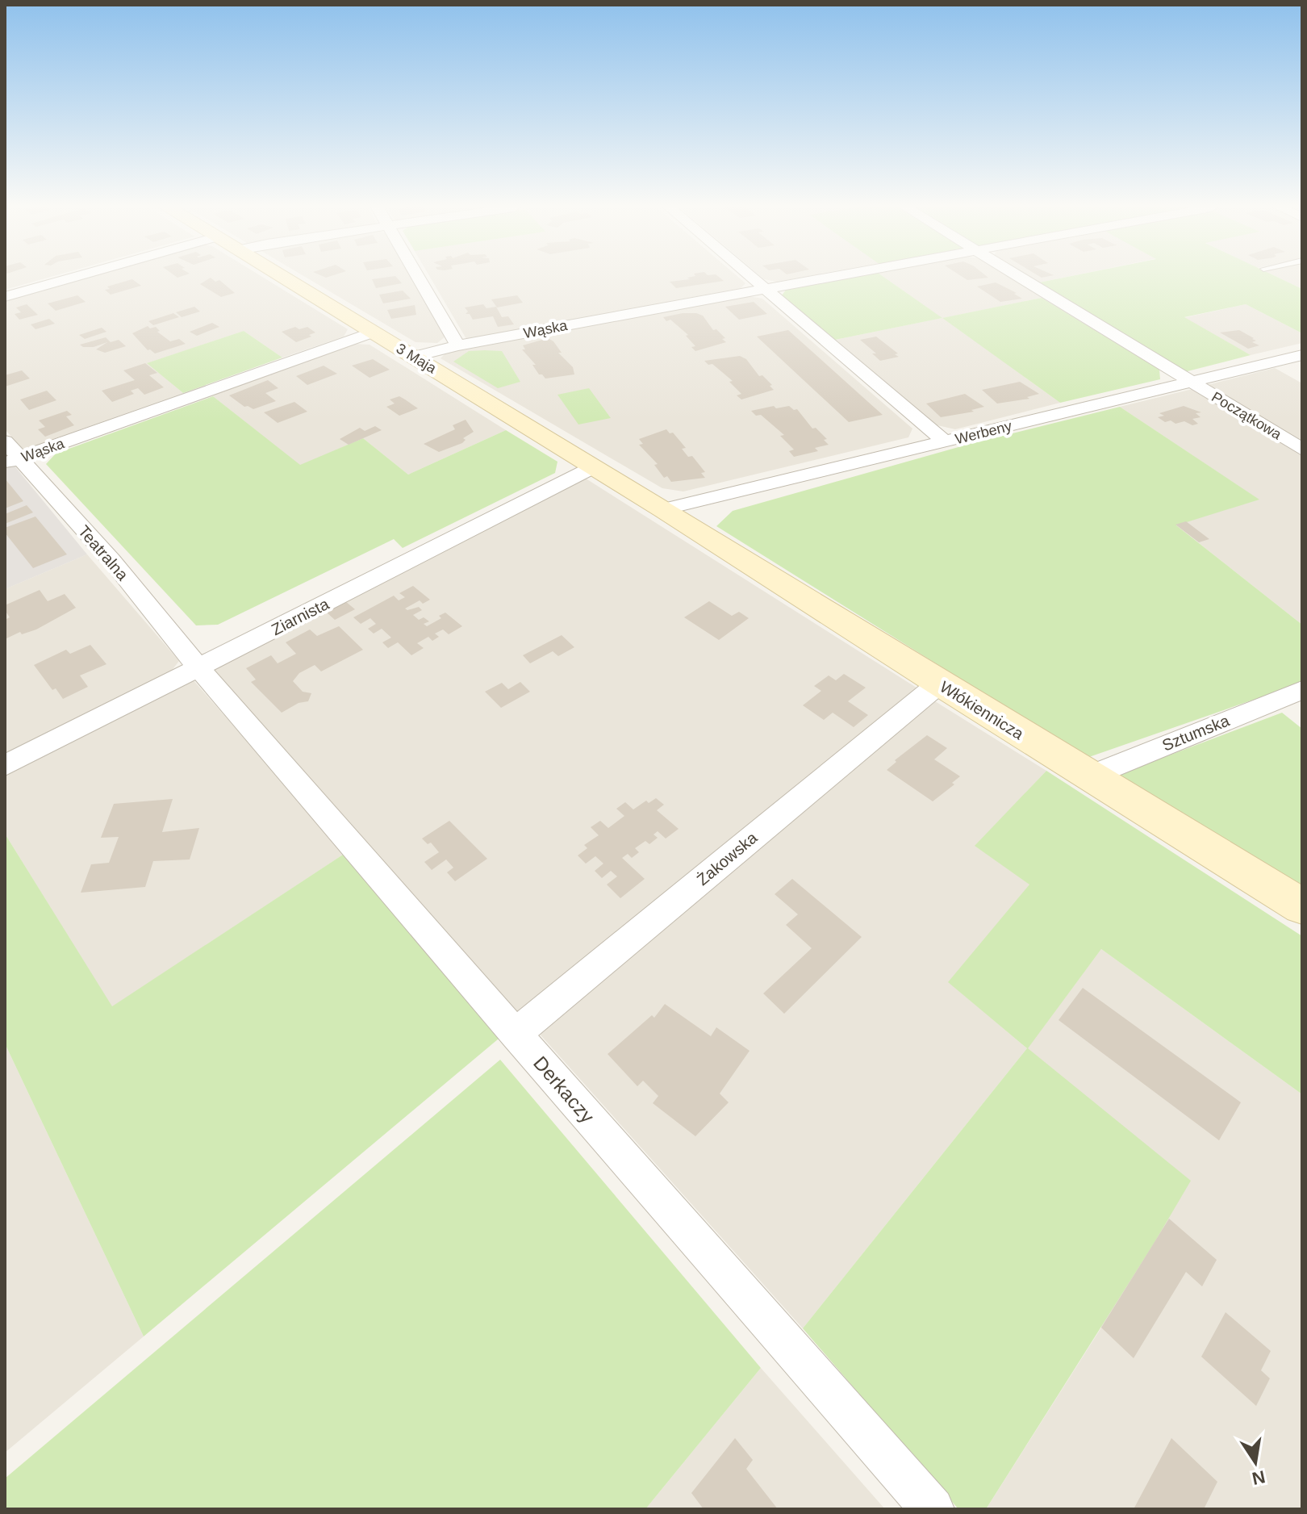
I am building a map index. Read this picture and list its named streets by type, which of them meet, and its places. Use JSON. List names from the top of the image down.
{
  "streets": {
    "street": [
      "Wąska",
      "3 Maja",
      "Początkowa",
      "Werbeny",
      "Teatralna",
      "Ziarnista",
      "Włókiennicza",
      "Sztumska",
      "Żakowska",
      "Derkaczy"
    ]
  },
  "crossings": [
    ["Wąska", "3 Maja"],
    ["Wąska", "Teatralna"],
    ["3 Maja", "Werbeny"],
    ["3 Maja", "Ziarnista"],
    ["3 Maja", "Włókiennicza"],
    ["Początkowa", "Werbeny"],
    ["Werbeny", "Włókiennicza"],
    ["Teatralna", "Ziarnista"],
    ["Teatralna", "Derkaczy"],
    ["Ziarnista", "Derkaczy"],
    ["Włókiennicza", "Sztumska"],
    ["Włókiennicza", "Żakowska"],
    ["Żakowska", "Derkaczy"]
  ],
  "north": "bottom"
}
